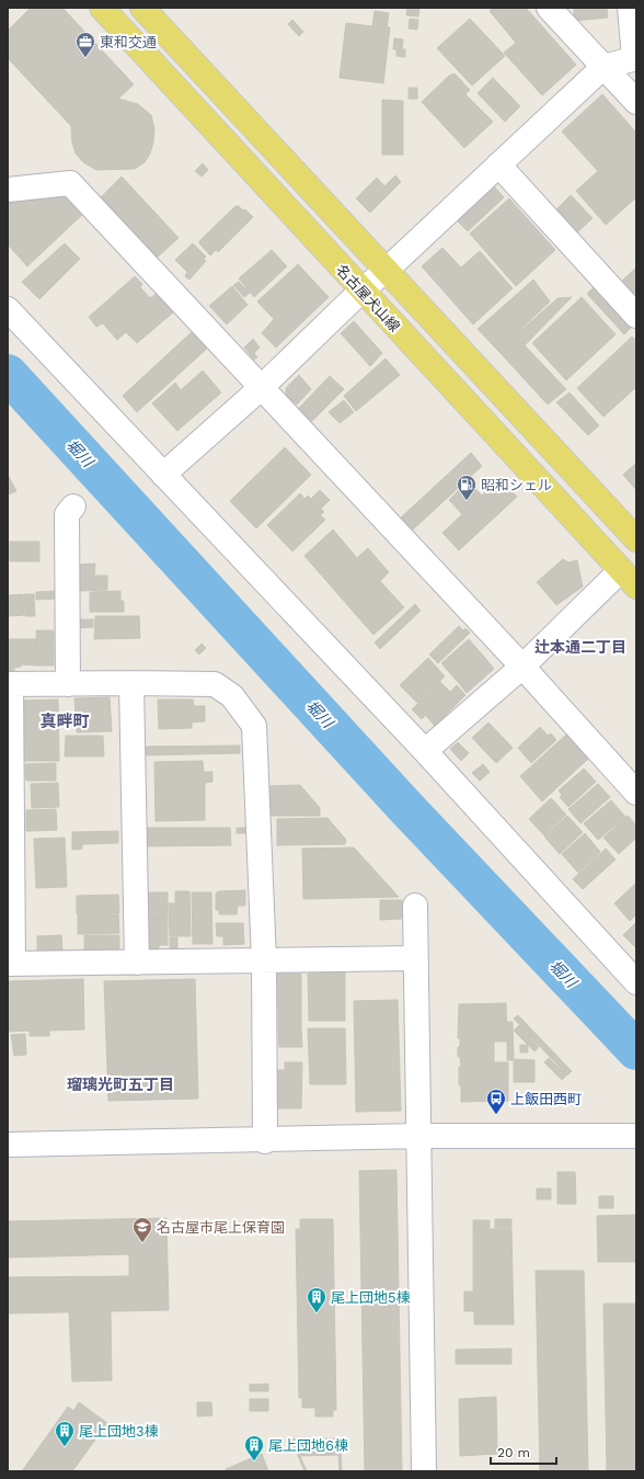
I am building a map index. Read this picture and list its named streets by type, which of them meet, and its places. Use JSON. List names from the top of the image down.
{
  "streets": {
    "main road": ["名古屋犬山線"]
  },
  "districts": ["辻本通二丁目", "真畔町", "瑠璃光町五丁目"],
  "water": ["堀川"],
  "places": {
    "office": ["東和交通"],
    "fuel station": ["昭和シェル"],
    "bus stop": ["上飯田西町"],
    "school or university": ["名古屋市尾上保育園"],
    "building": ["尾上団地5棟", "尾上団地3棟", "尾上団地6棟"]
  },
  "scale_bar": "20 m"
}
